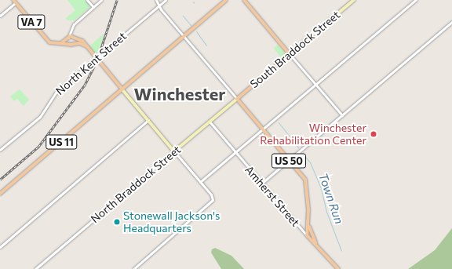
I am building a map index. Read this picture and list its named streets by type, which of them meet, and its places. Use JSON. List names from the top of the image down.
{
  "streets": {
    "main road": [
      "VA 7",
      "South Braddock Street",
      "US 11",
      "US 50",
      "North Braddock Street",
      "Amherst Street"
    ],
    "street": ["North Kent Street"]
  },
  "crossings": [
    ["South Braddock Street", "US 50"],
    ["South Braddock Street", "North Braddock Street"],
    ["US 50", "North Braddock Street"],
    ["US 50", "Amherst Street"],
    ["North Braddock Street", "Amherst Street"]
  ],
  "districts": ["Winchester"],
  "water": ["Town Run"],
  "places": ["Winchester Rehabilitation Center", "Stonewall Jackson's Headquarters"]
}
